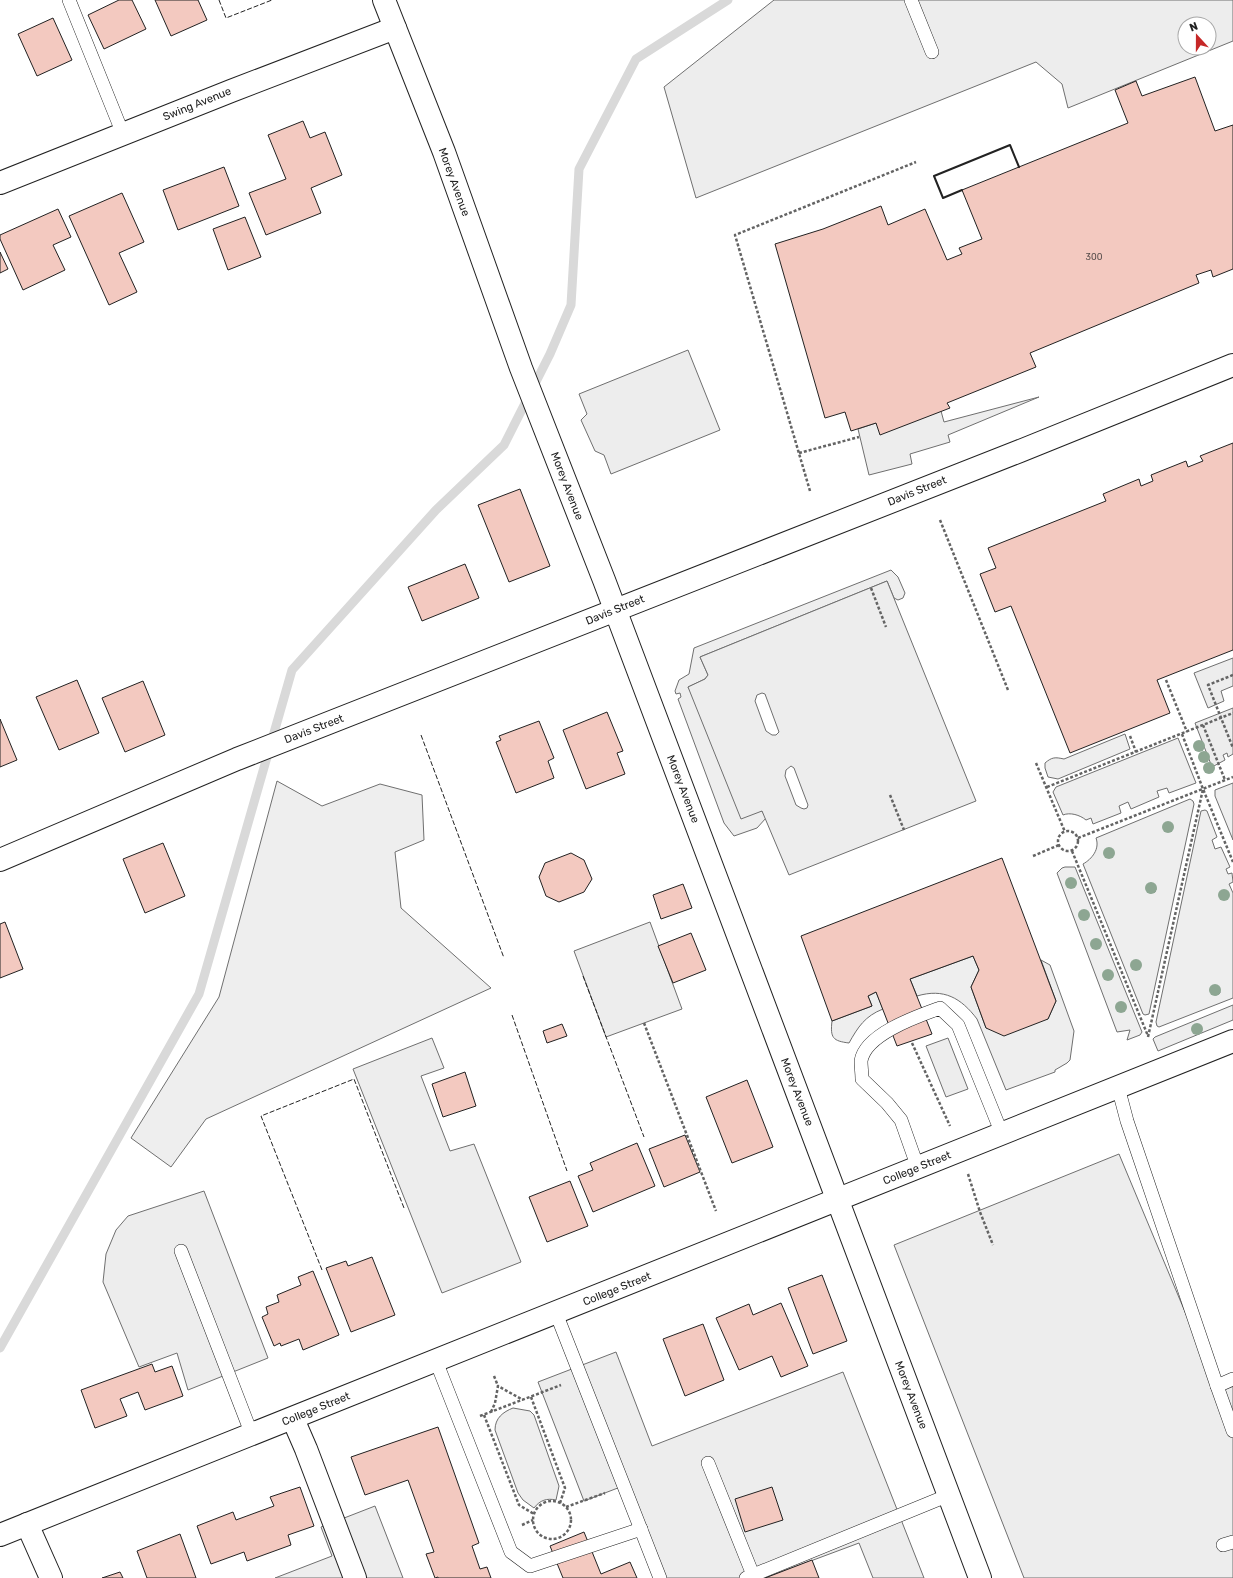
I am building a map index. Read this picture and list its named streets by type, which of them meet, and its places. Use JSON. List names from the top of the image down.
{
  "streets": {
    "street": [
      "Swing Avenue",
      "Morey Avenue",
      "Davis Street",
      "College Street"
    ]
  },
  "crossings": [
    ["Swing Avenue", "Morey Avenue"],
    ["Morey Avenue", "Davis Street"],
    ["Morey Avenue", "College Street"]
  ],
  "house_numbers": ["300"],
  "north": "top"
}
